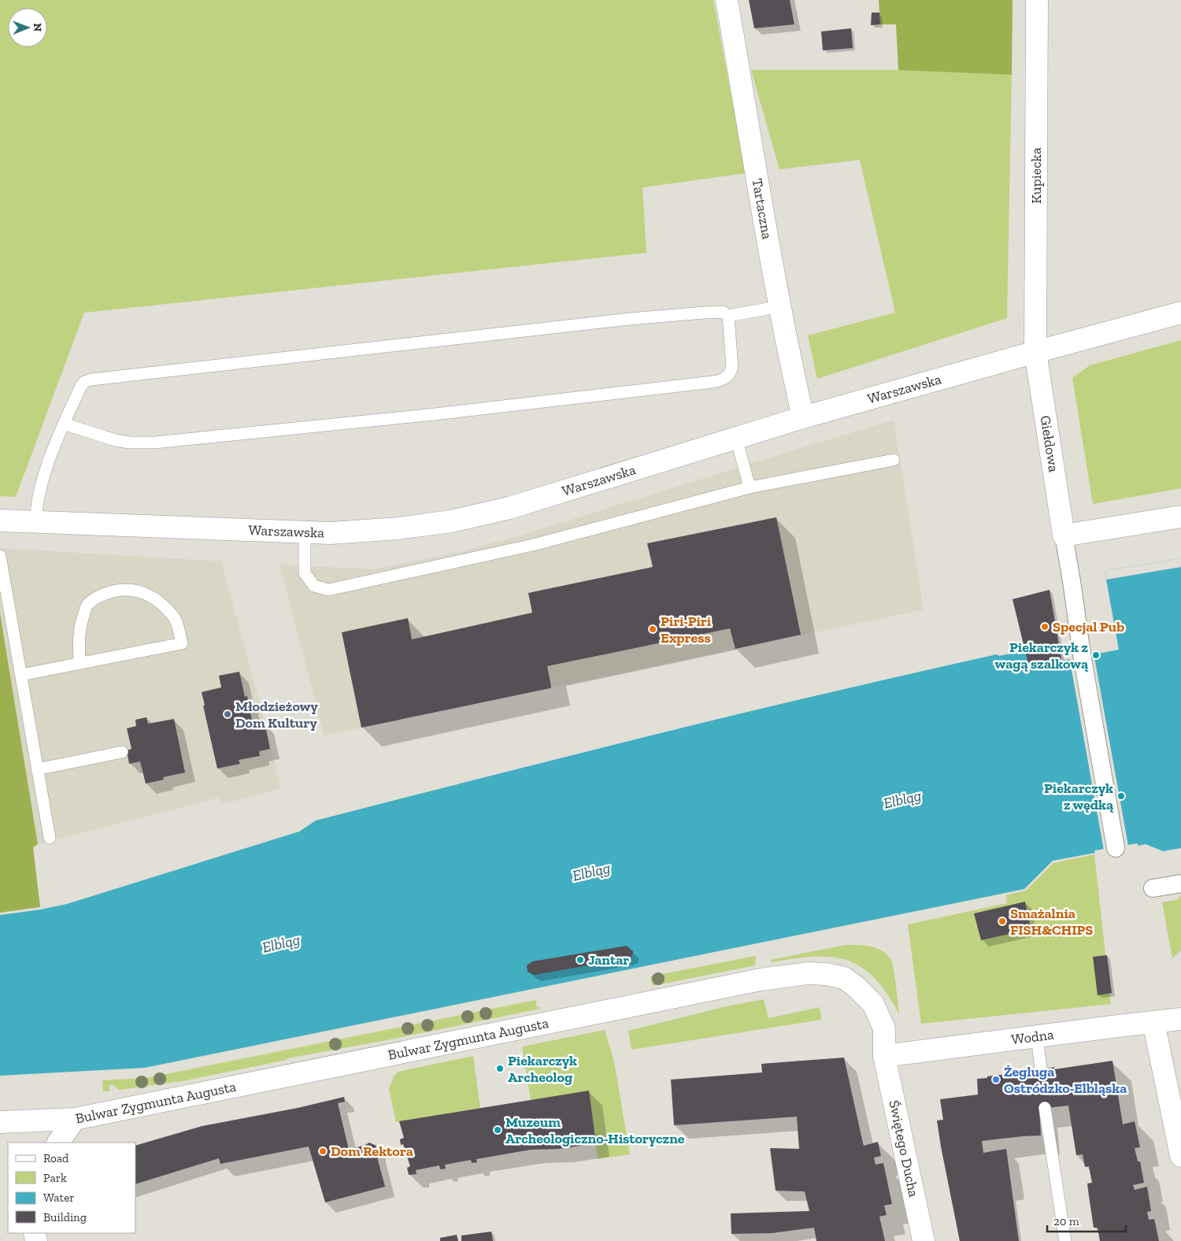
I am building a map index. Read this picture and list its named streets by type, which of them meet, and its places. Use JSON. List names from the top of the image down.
{
  "streets": {
    "street": [
      "Kupiecka",
      "Tartaczna",
      "Warszawska",
      "Giełdowa",
      "Wodna",
      "Bulwar Zygmunta Augusta",
      "Świętego Ducha"
    ]
  },
  "crossings": [
    ["Kupiecka", "Warszawska"],
    ["Kupiecka", "Giełdowa"],
    ["Tartaczna", "Warszawska"],
    ["Warszawska", "Giełdowa"],
    ["Wodna", "Bulwar Zygmunta Augusta"],
    ["Wodna", "Świętego Ducha"],
    ["Bulwar Zygmunta Augusta", "Świętego Ducha"]
  ],
  "water": ["Elbląg"],
  "places": [
    "Specjal Pub",
    "Piri-Piri Express",
    "Piekarczyk z wagą szalkową",
    "Młodzieżowy Dom Kultury",
    "Piekarczyk z wędką",
    "Smażalnia FISH&CHIPS",
    "Jantar",
    "Piekarczyk Archeolog",
    "Żegluga Ostródzko-Elbląska",
    "Muzeum Archeologiczno-Historyczne",
    "Dom Rektora"
  ],
  "legend": [
    "Road",
    "Park",
    "Water",
    "Building"
  ],
  "scale_bar": "20 m",
  "north": "right"
}
